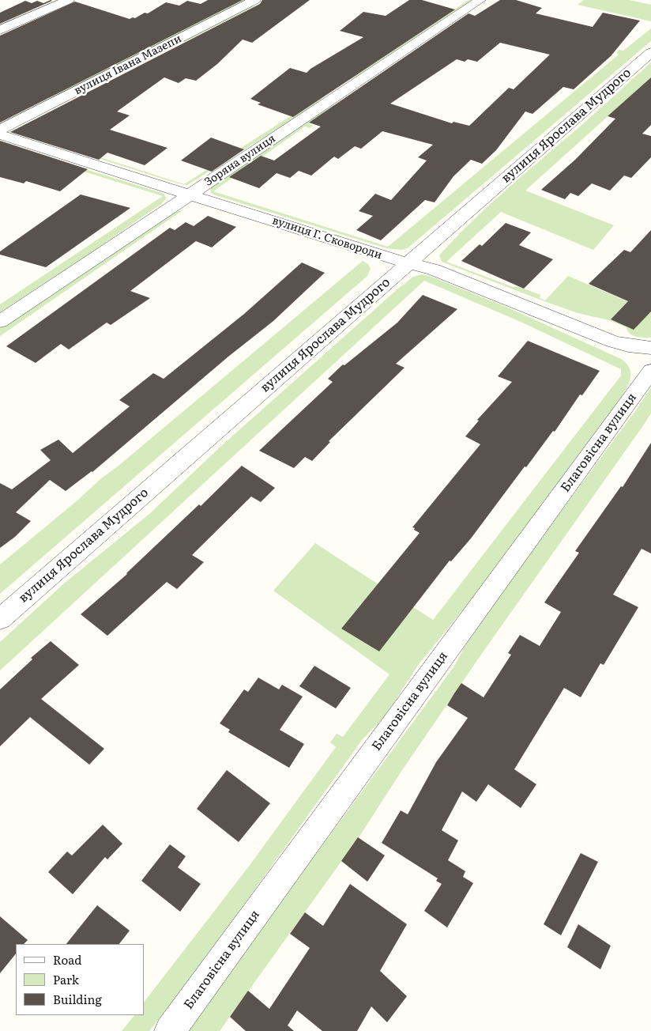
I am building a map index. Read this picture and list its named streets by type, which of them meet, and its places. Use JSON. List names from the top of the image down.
{
  "streets": {
    "street": [
      "вулиця Івана Мазепи",
      "вулиця Ярослава Мудрого",
      "Зоряна вулиця",
      "вулиця Г. Сковороди",
      "Благовісна вулиця"
    ]
  },
  "crossings": [
    ["вулиця Ярослава Мудрого", "вулиця Г. Сковороди"],
    ["Зоряна вулиця", "вулиця Г. Сковороди"]
  ],
  "legend": ["Road", "Park", "Building"]
}
